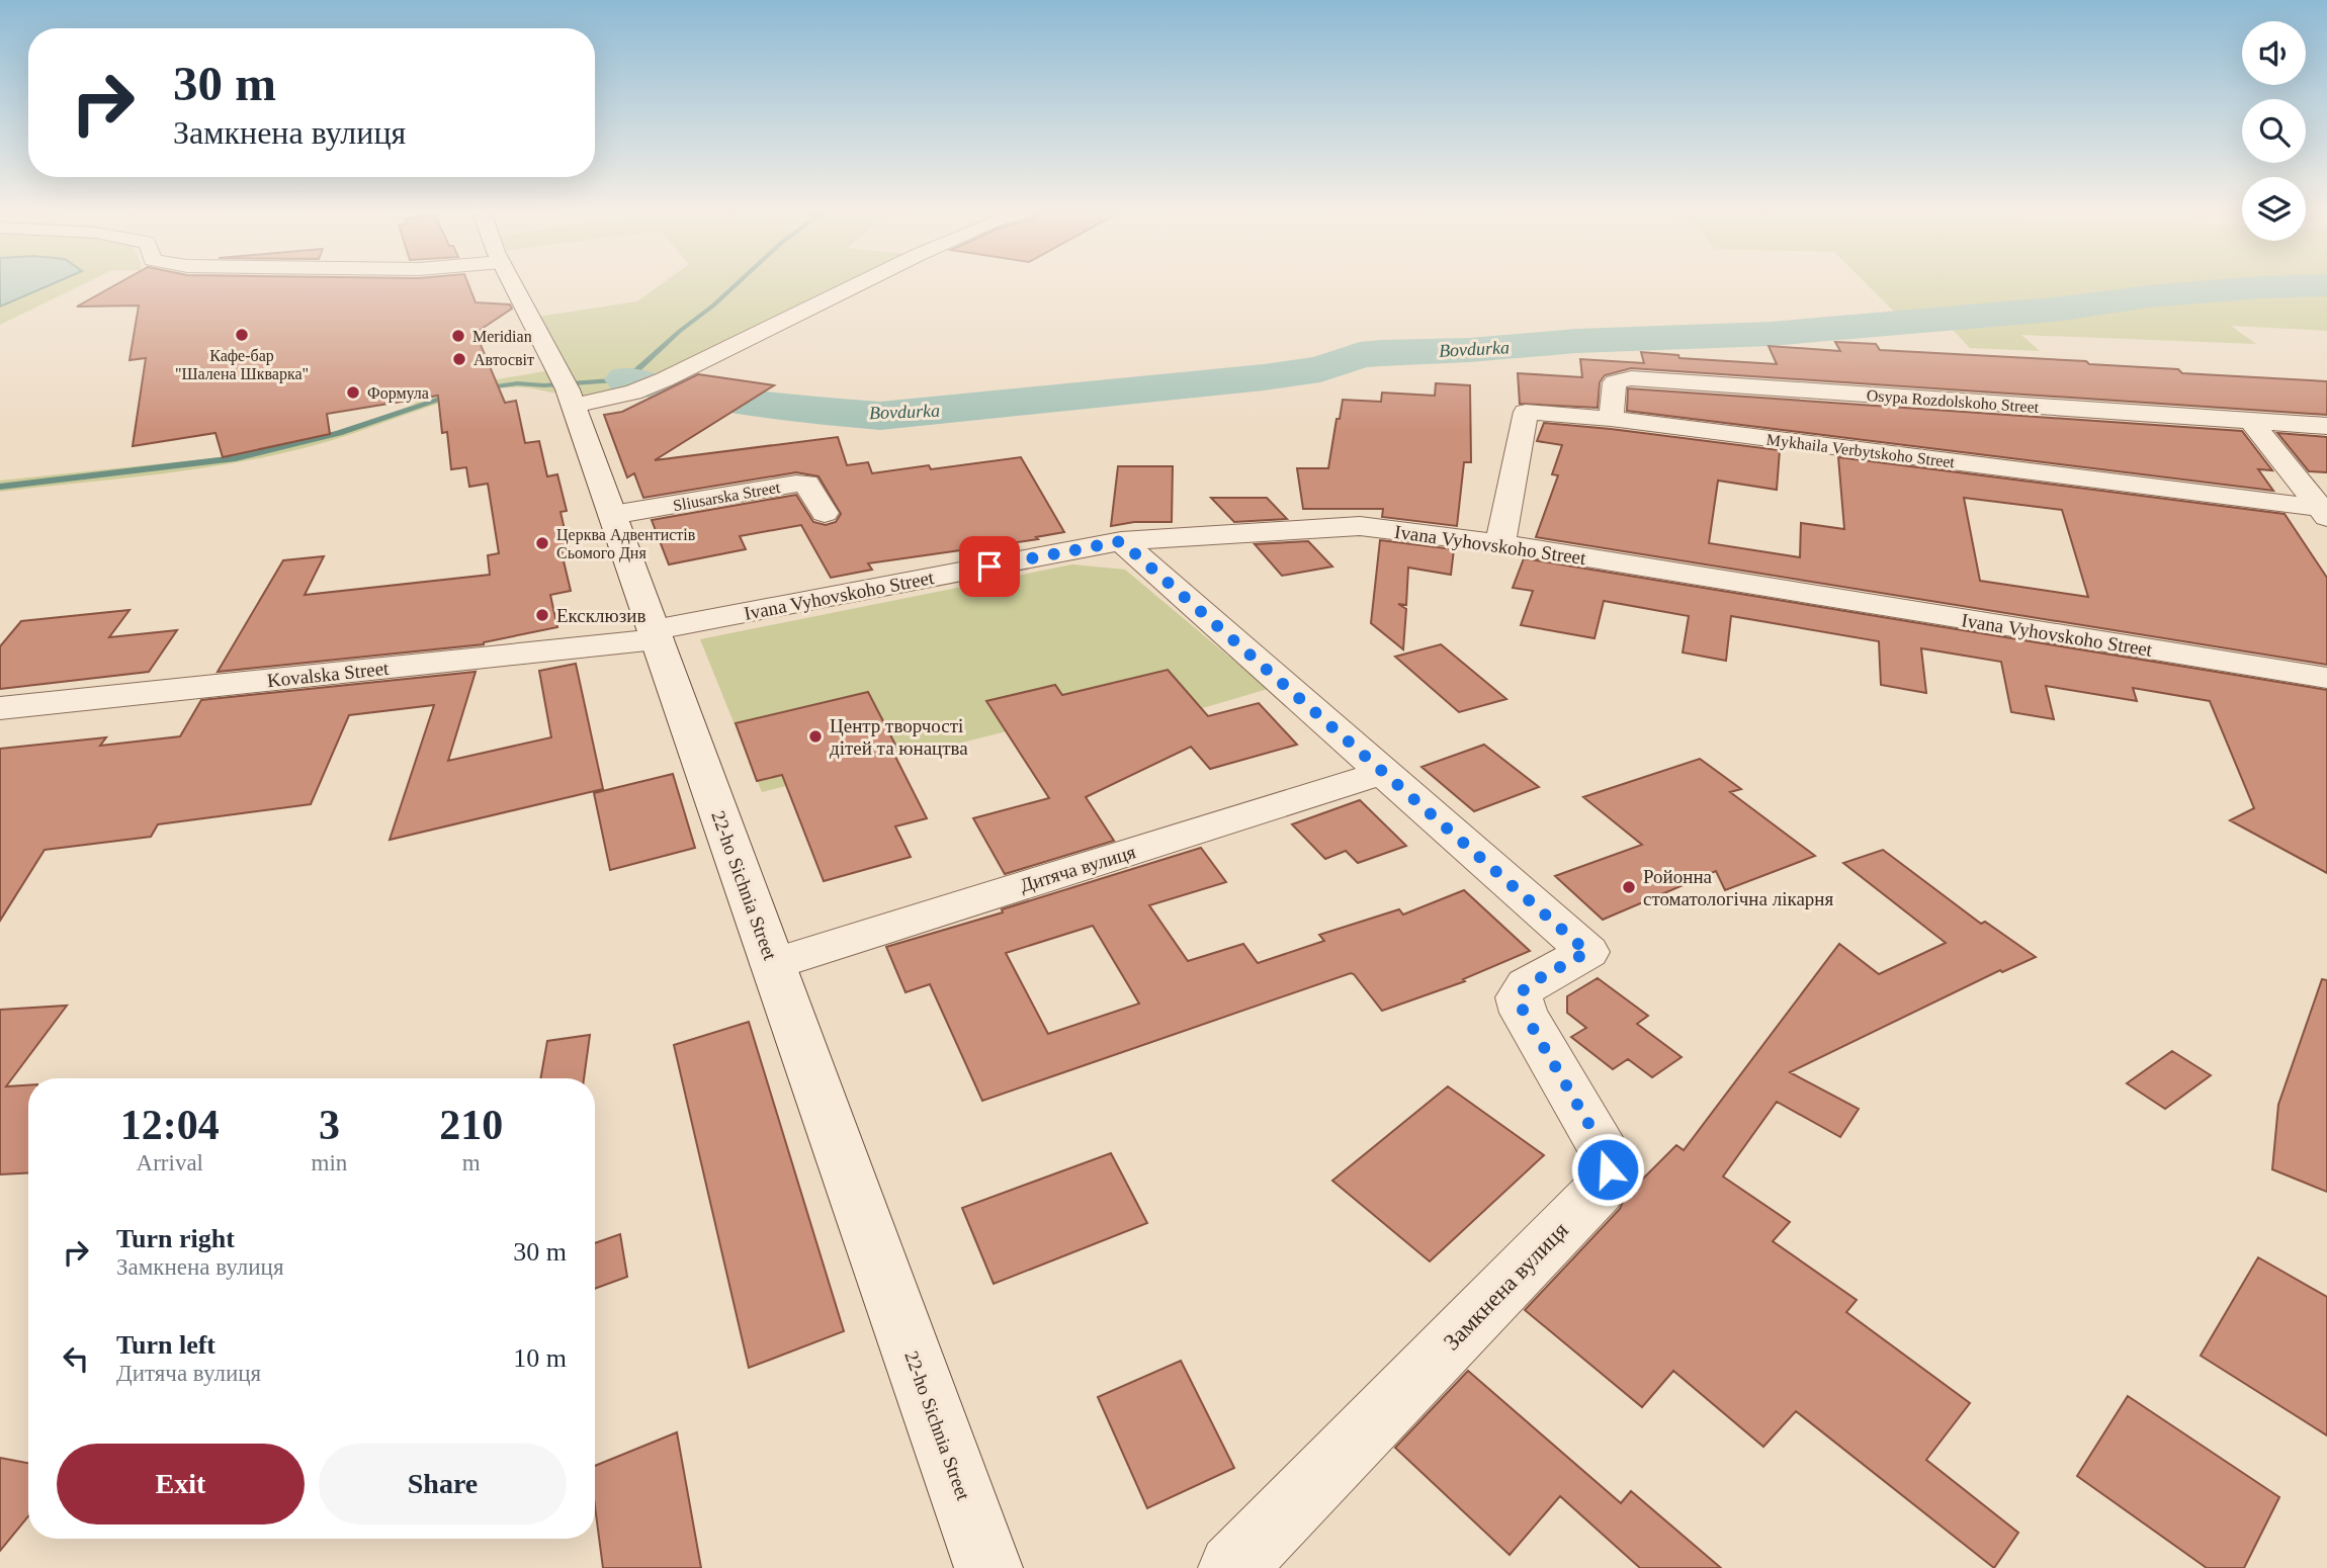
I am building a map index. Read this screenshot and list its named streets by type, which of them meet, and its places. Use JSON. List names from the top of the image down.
{
  "streets": {
    "street": [
      "Osypa Rozdolskoho Street",
      "Mykhaila Verbytskoho Street",
      "Sliusarska Street",
      "Ivana Vyhovskoho Street",
      "Kovalska Street",
      "Дитяча вулиця",
      "22-ho Sichnia Street",
      "Замкнена вулиця"
    ]
  },
  "crossings": [
    ["Osypa Rozdolskoho Street", "Mykhaila Verbytskoho Street"],
    ["Mykhaila Verbytskoho Street", "Ivana Vyhovskoho Street"],
    ["Sliusarska Street", "22-ho Sichnia Street"],
    ["Ivana Vyhovskoho Street", "Kovalska Street"],
    ["Ivana Vyhovskoho Street", "22-ho Sichnia Street"],
    ["Kovalska Street", "22-ho Sichnia Street"],
    ["Дитяча вулиця", "22-ho Sichnia Street"],
    ["Дитяча вулиця", "Замкнена вулиця"]
  ],
  "water": ["Bovdurka"],
  "places": [
    "Кафе-бар \"Шалена Шкварка\"",
    "Meridian",
    "Автосвіт",
    "Формула",
    "Церква Адвентистів Сьомого Дня",
    "Ексклюзив",
    "Центр творчості дітей та юнацтва",
    "Ройонна стоматологічна лікарня"
  ],
  "page": {
    "turn": ["30 m", "Замкнена вулиця"],
    "eta": [
      "12:04",
      "Arrival",
      "3",
      "min",
      "210",
      "m"
    ],
    "list": [
      {
        "name": "Turn right",
        "note": "Замкнена вулиця",
        "value": "30 m"
      },
      {
        "name": "Turn left",
        "note": "Дитяча вулиця",
        "value": "10 m"
      }
    ],
    "buttons": ["Exit", "Share"]
  }
}
